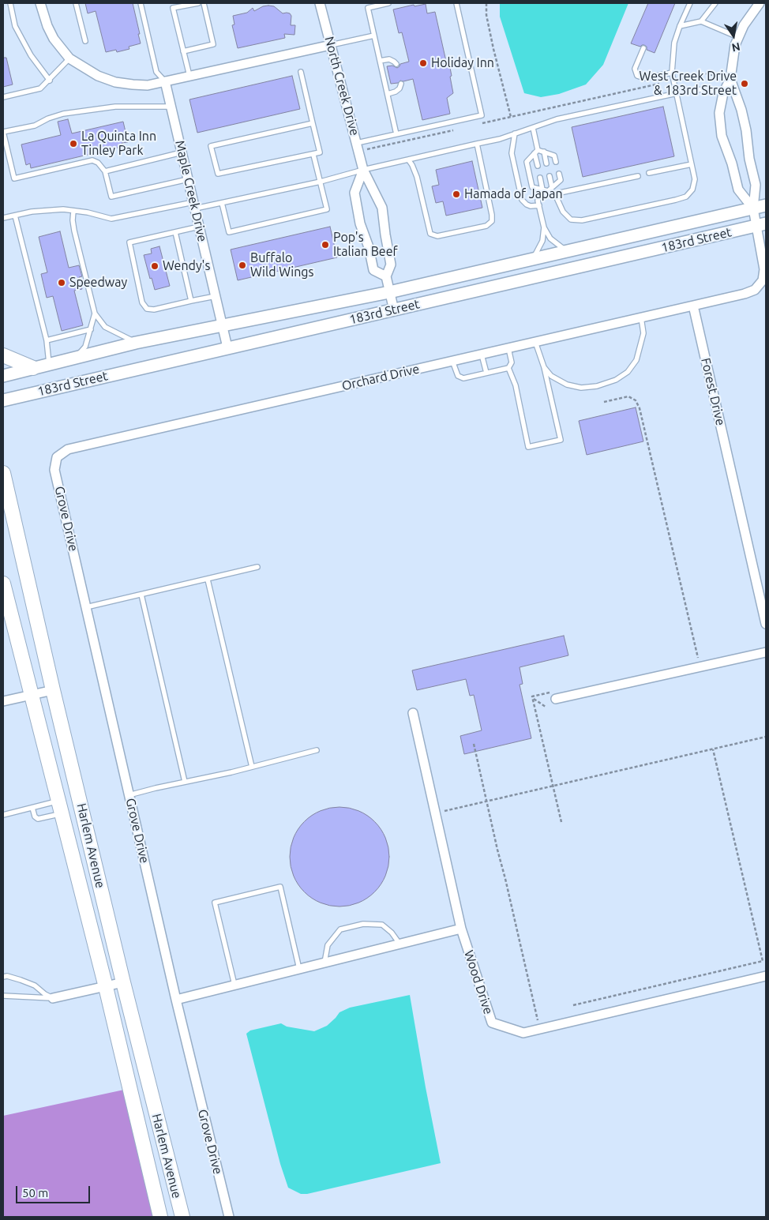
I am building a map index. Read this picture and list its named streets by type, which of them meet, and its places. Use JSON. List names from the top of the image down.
{
  "streets": {
    "main road": ["Harlem Avenue"],
    "street": [
      "North Creek Drive",
      "Maple Creek Drive",
      "183rd Street",
      "Orchard Drive",
      "Forest Drive",
      "Grove Drive",
      "Wood Drive"
    ]
  },
  "crossings": [
    ["North Creek Drive", "183rd Street"],
    ["Maple Creek Drive", "183rd Street"],
    ["Orchard Drive", "Forest Drive"],
    ["Orchard Drive", "Grove Drive"]
  ],
  "places": [
    "Holiday Inn",
    "West Creek Drive & 183rd Street",
    "La Quinta Inn Tinley Park",
    "Hamada of Japan",
    "Pop's Italian Beef",
    "Buffalo Wild Wings",
    "Wendy's",
    "Speedway"
  ],
  "scale_bar": "50 m",
  "north": "bottom"
}
